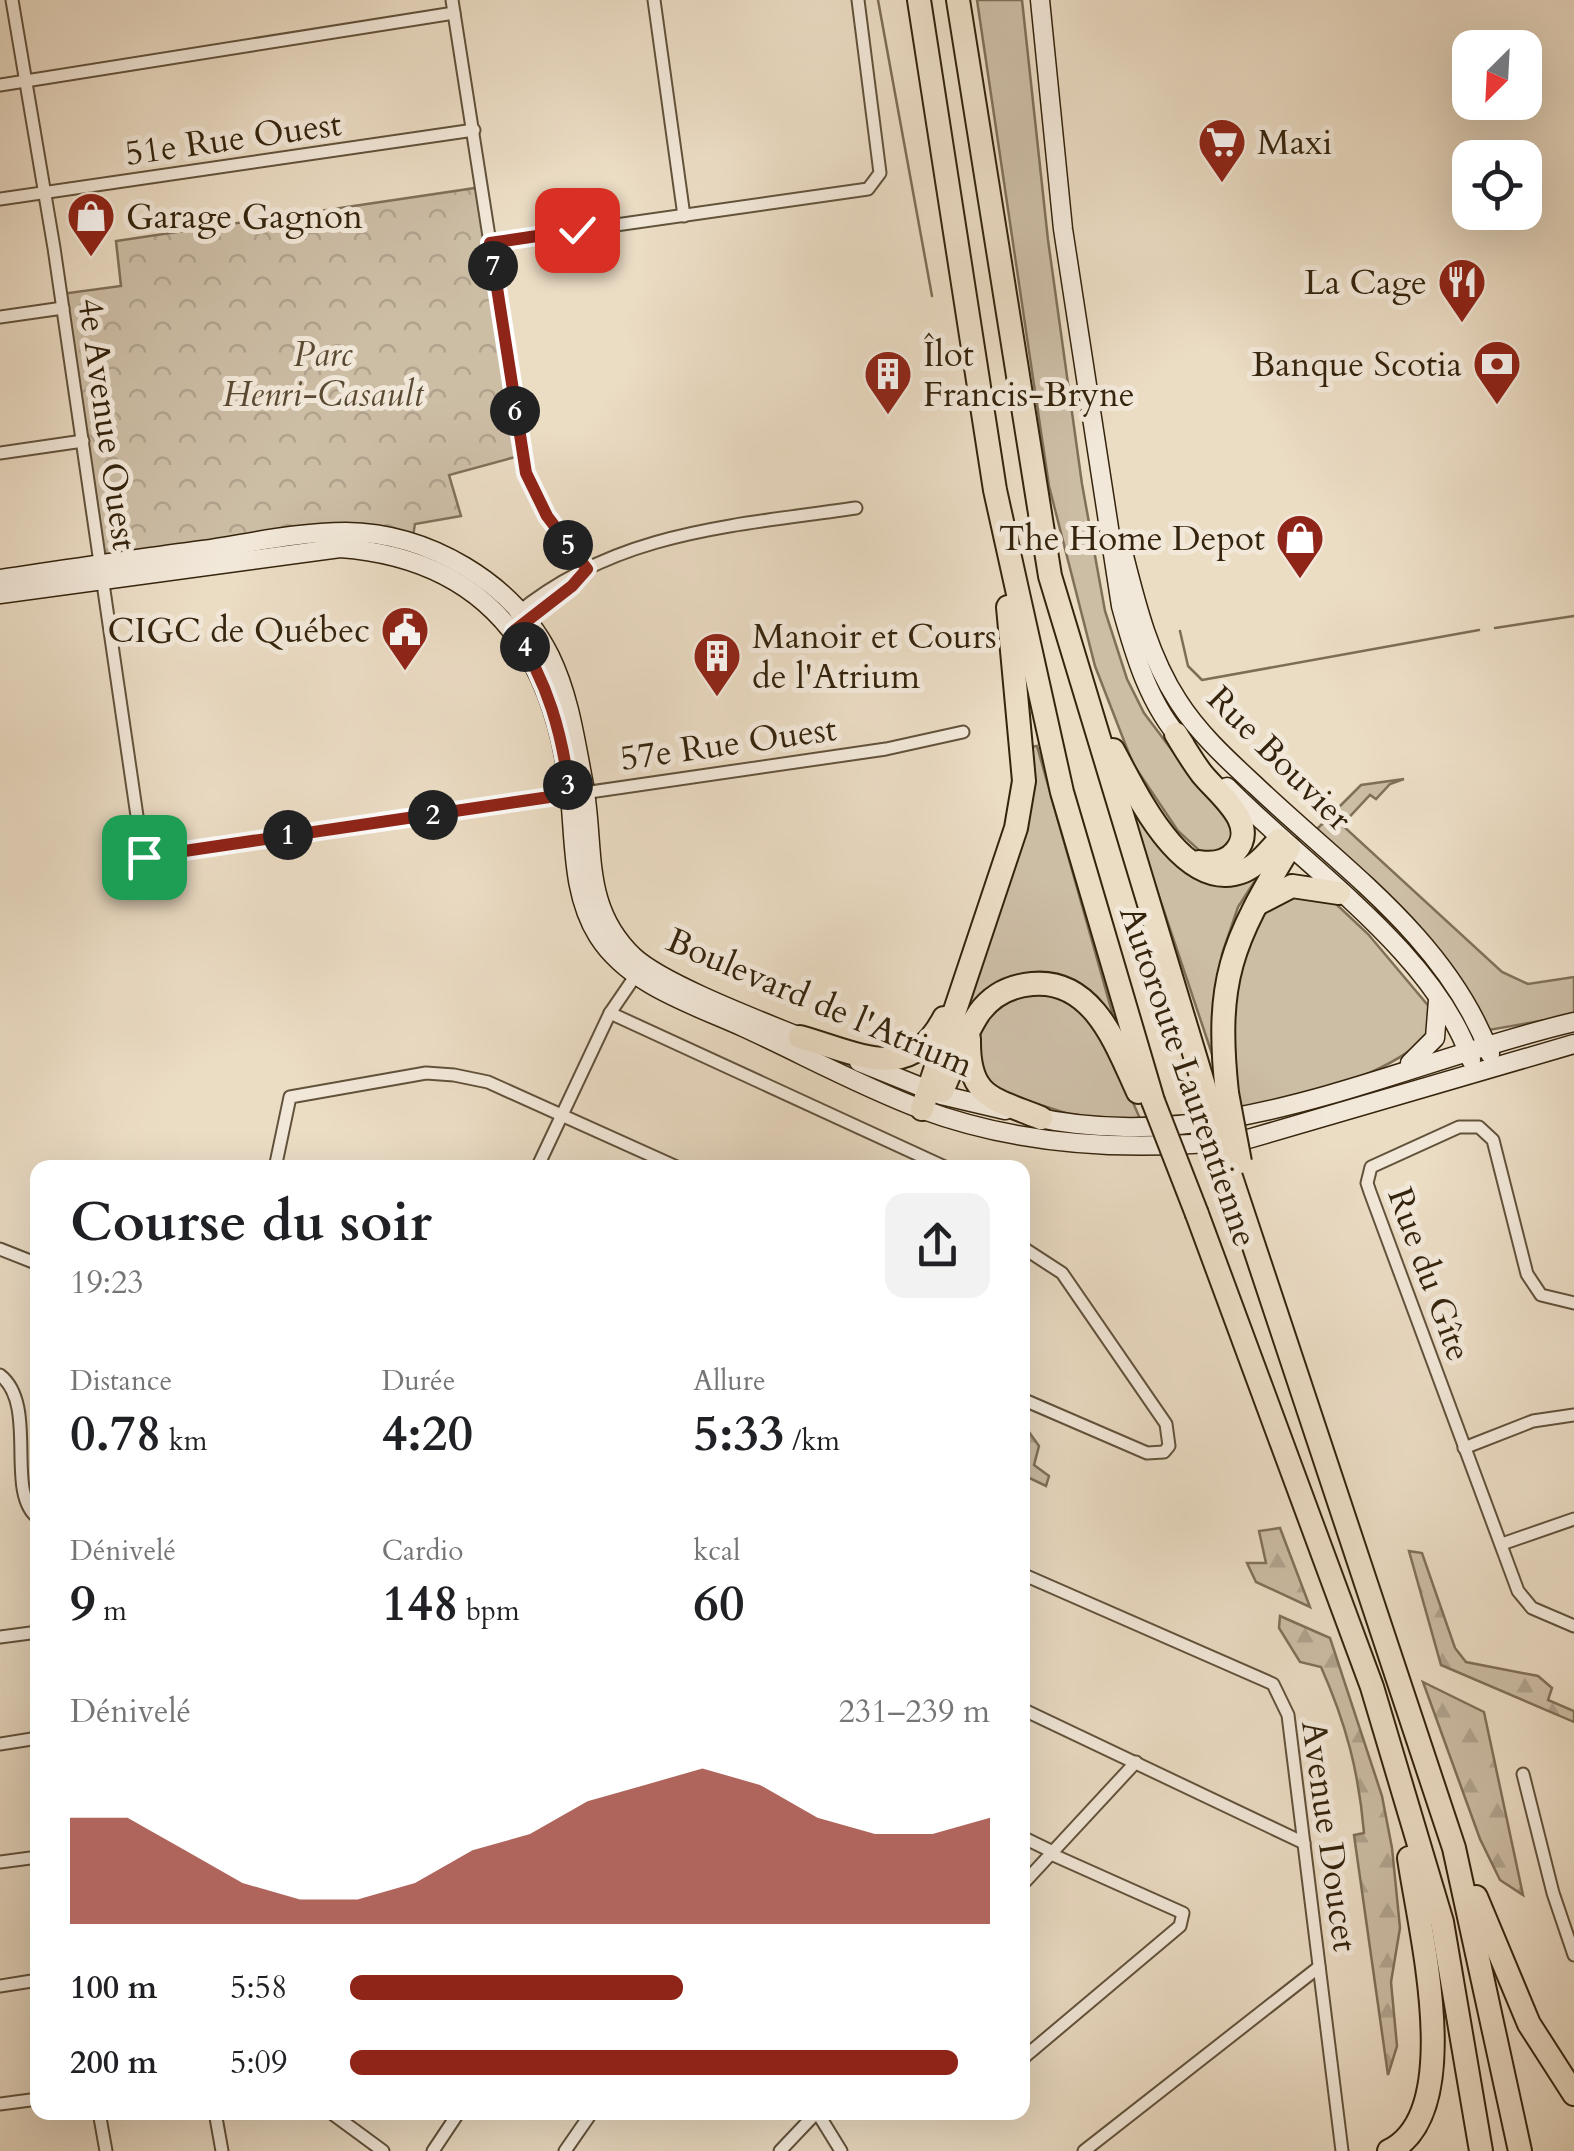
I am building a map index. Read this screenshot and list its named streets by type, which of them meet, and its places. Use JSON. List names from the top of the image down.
{
  "streets": {
    "highway": ["Autoroute Laurentienne"],
    "street": [
      "51e Rue Ouest",
      "4e Avenue Ouest",
      "57e Rue Ouest",
      "Rue Bouvier",
      "Boulevard de l'Atrium",
      "Rue du Gîte",
      "Avenue Doucet"
    ]
  },
  "crossings": [
    ["51e Rue Ouest", "4e Avenue Ouest"],
    ["4e Avenue Ouest", "57e Rue Ouest"],
    ["4e Avenue Ouest", "Boulevard de l'Atrium"],
    ["57e Rue Ouest", "Boulevard de l'Atrium"],
    ["Rue Bouvier", "Boulevard de l'Atrium"]
  ],
  "parks": ["Parc Henri-Casault"],
  "places": {
    "supermarket": ["Maxi"],
    "shop": ["Garage Gagnon", "The Home Depot"],
    "restaurant": ["La Cage"],
    "bank": ["Banque Scotia"],
    "building": ["Îlot Francis-Bryne", "Manoir et Cours de l'Atrium"],
    "public building": ["CIGC de Québec"]
  },
  "north": "bottom left",
  "page": {
    "pins": [
      "7",
      "6",
      "5",
      "4",
      "3",
      "2",
      "1"
    ],
    "heading": ["Course du soir", "19:23"],
    "stats": [
      ["Distance", "0.78 km"],
      ["Durée", "4:20"],
      ["Allure", "5:33 /km"],
      ["Dénivelé", "9 m"],
      ["Cardio", "148 bpm"],
      ["kcal", "60"]
    ],
    "chart": ["Dénivelé", "231–239 m"],
    "list": [
      {
        "name": "100 m",
        "note": "5:58"
      },
      {
        "name": "200 m",
        "note": "5:09"
      }
    ]
  }
}
